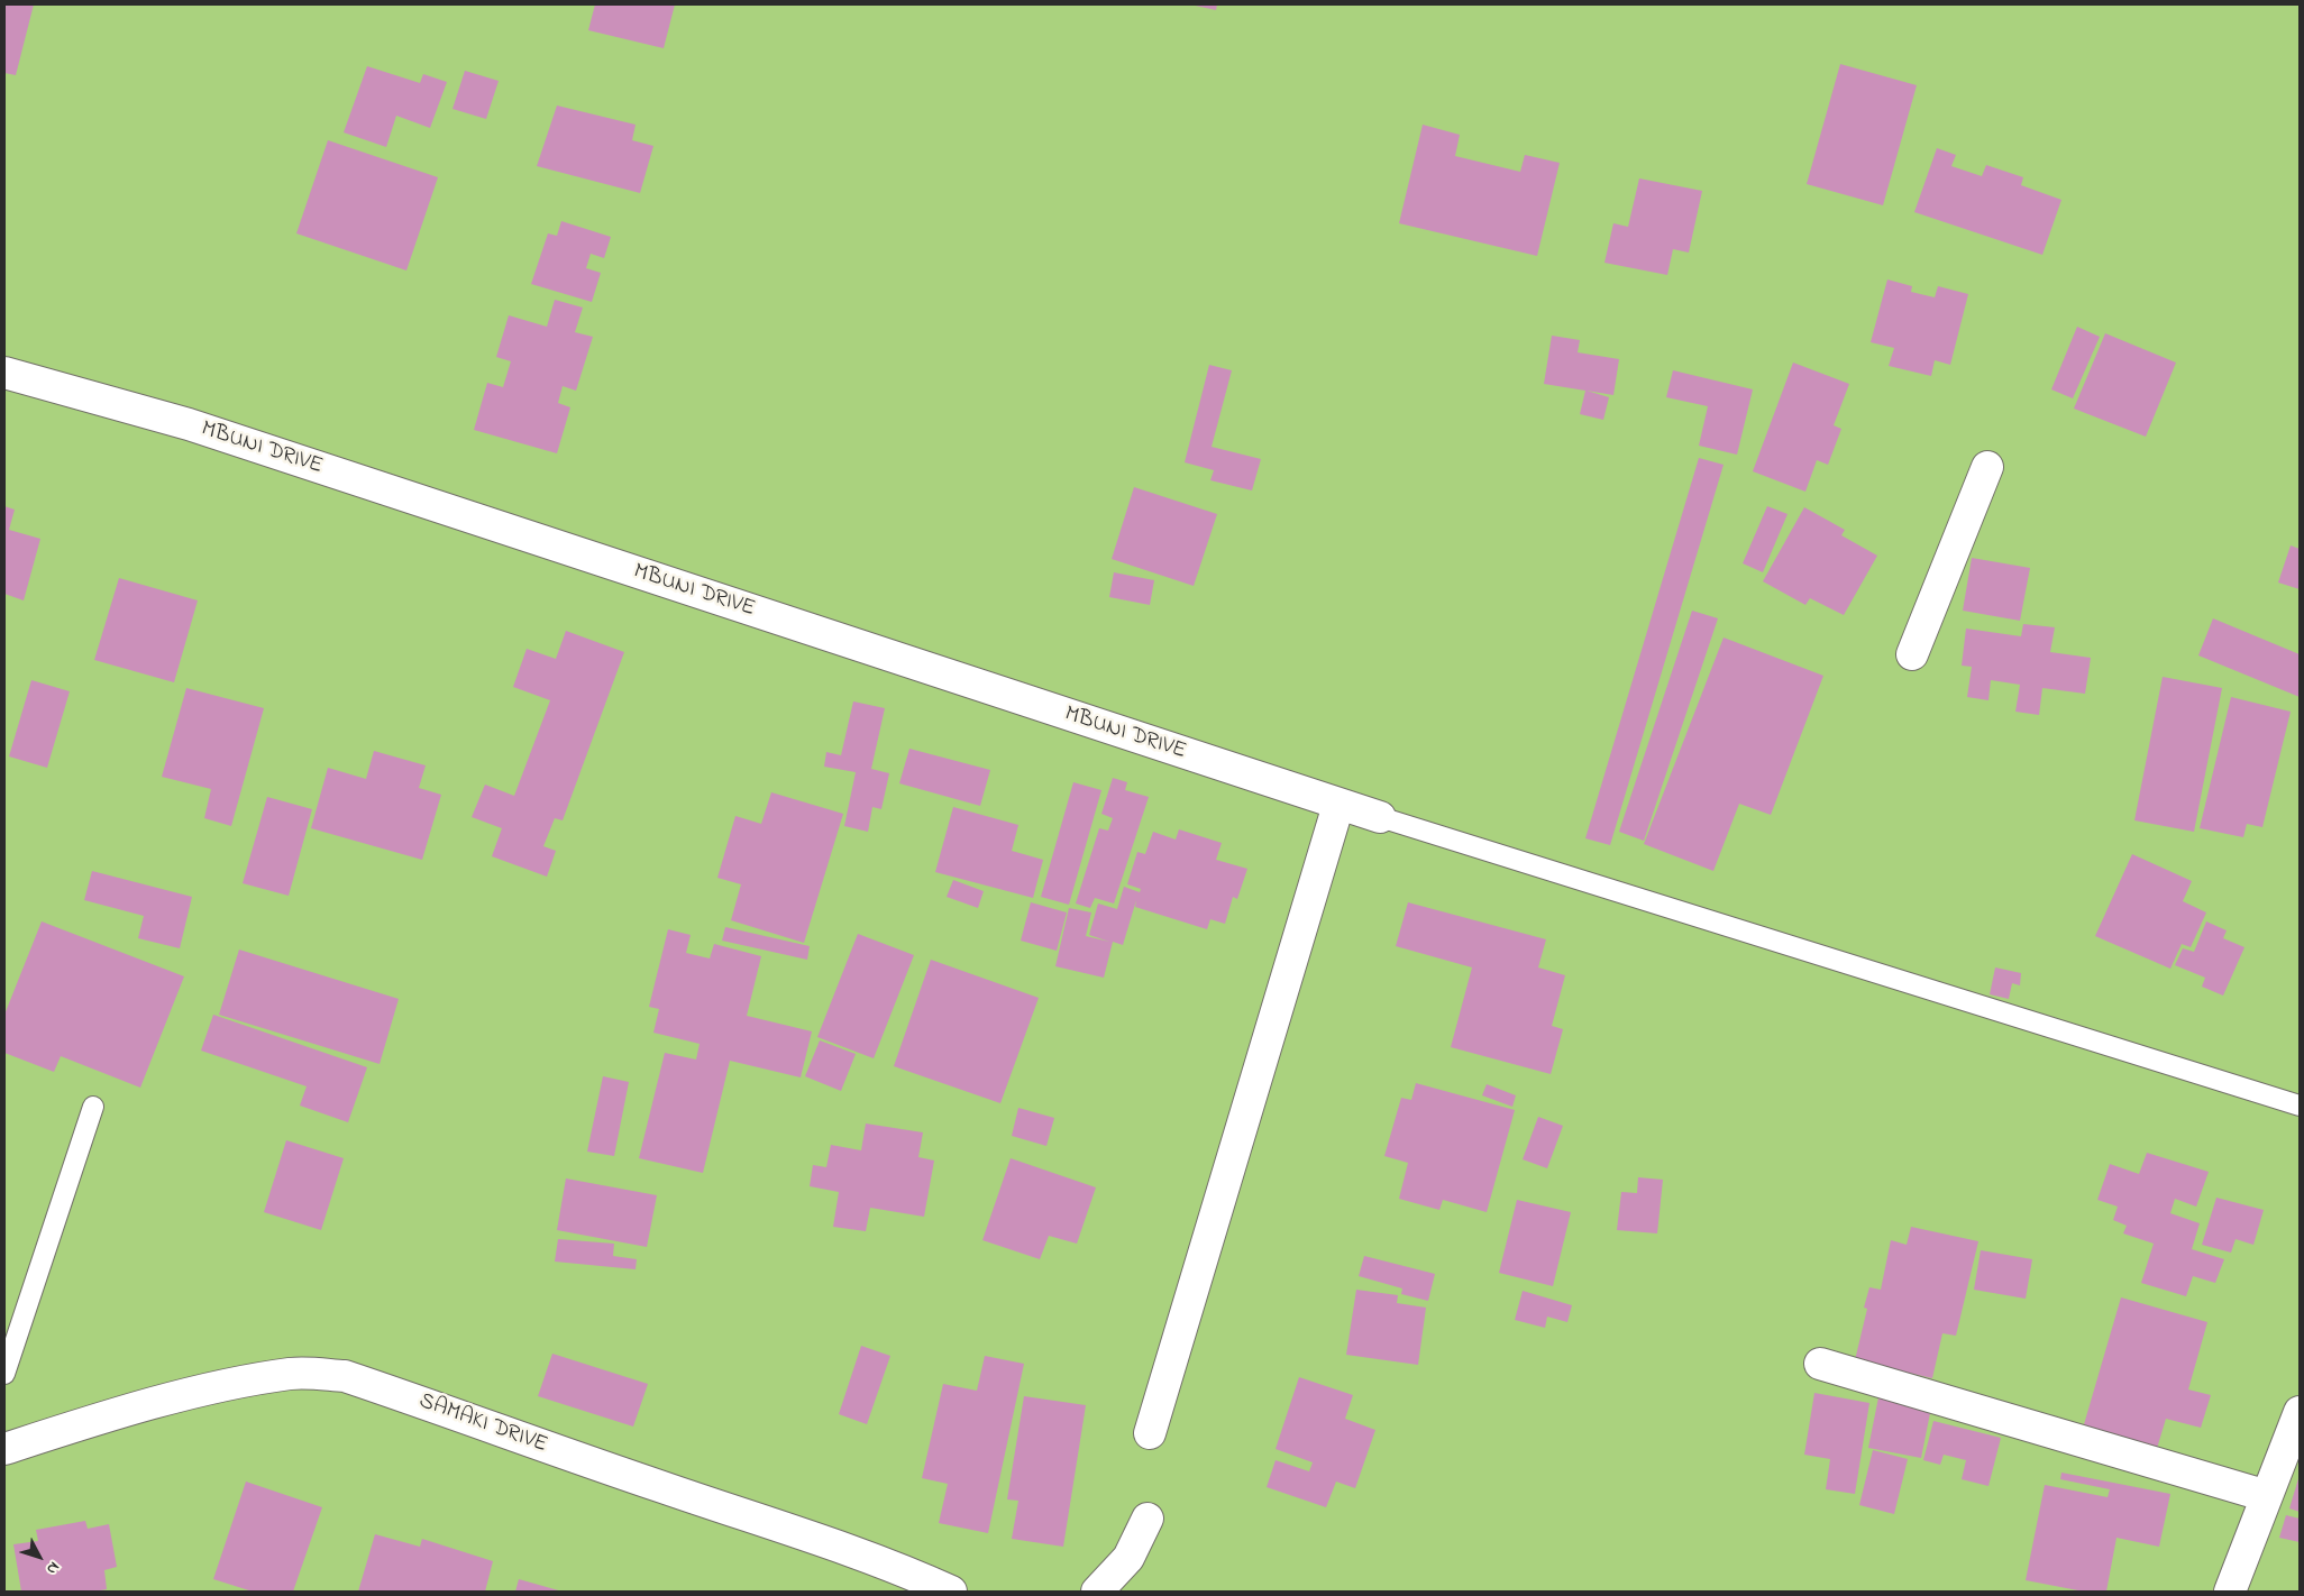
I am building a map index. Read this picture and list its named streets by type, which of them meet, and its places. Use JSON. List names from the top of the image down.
{
  "streets": {
    "street": ["MBUNI DRIVE", "SAMAKI DRIVE"]
  },
  "north": "bottom right"
}
